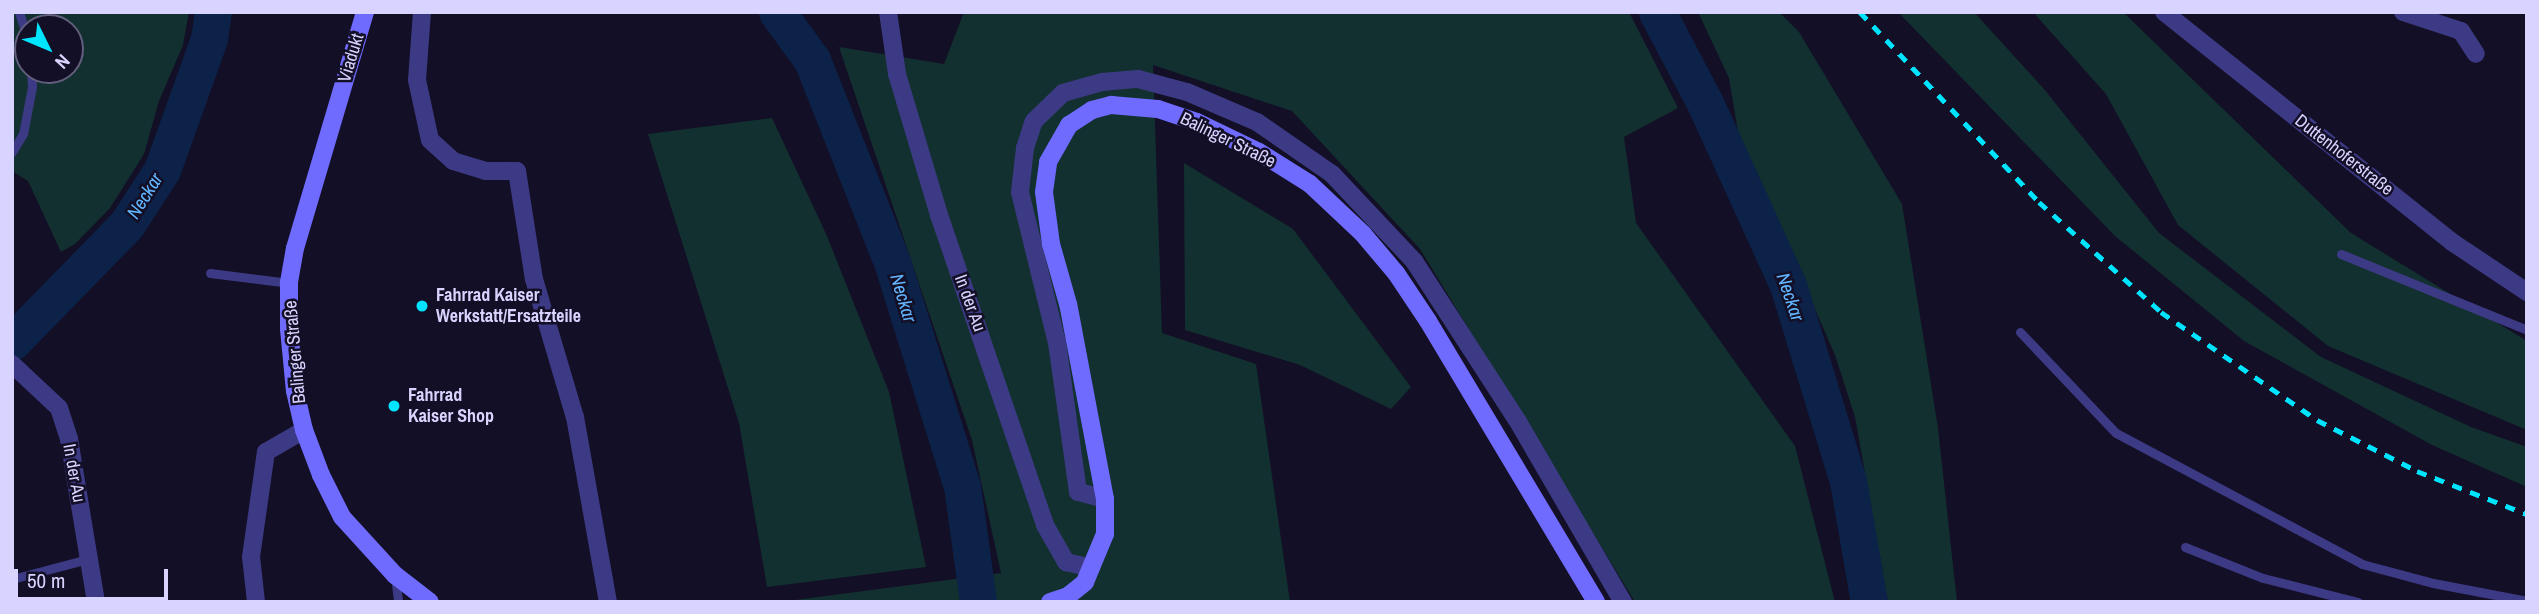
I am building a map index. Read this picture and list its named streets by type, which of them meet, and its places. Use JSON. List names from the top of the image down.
{
  "streets": {
    "main road": ["Viadukt", "Balinger Straße"],
    "street": ["Duttenhoferstraße", "In der Au"]
  },
  "crossings": [
    ["Viadukt", "Balinger Straße"],
    ["Balinger Straße", "In der Au"]
  ],
  "water": ["Neckar"],
  "places": ["Fahrrad Kaiser Werkstatt/Ersatzteile", "Fahrrad Kaiser Shop"],
  "scale_bar": "50 m",
  "north": "bottom right"
}
